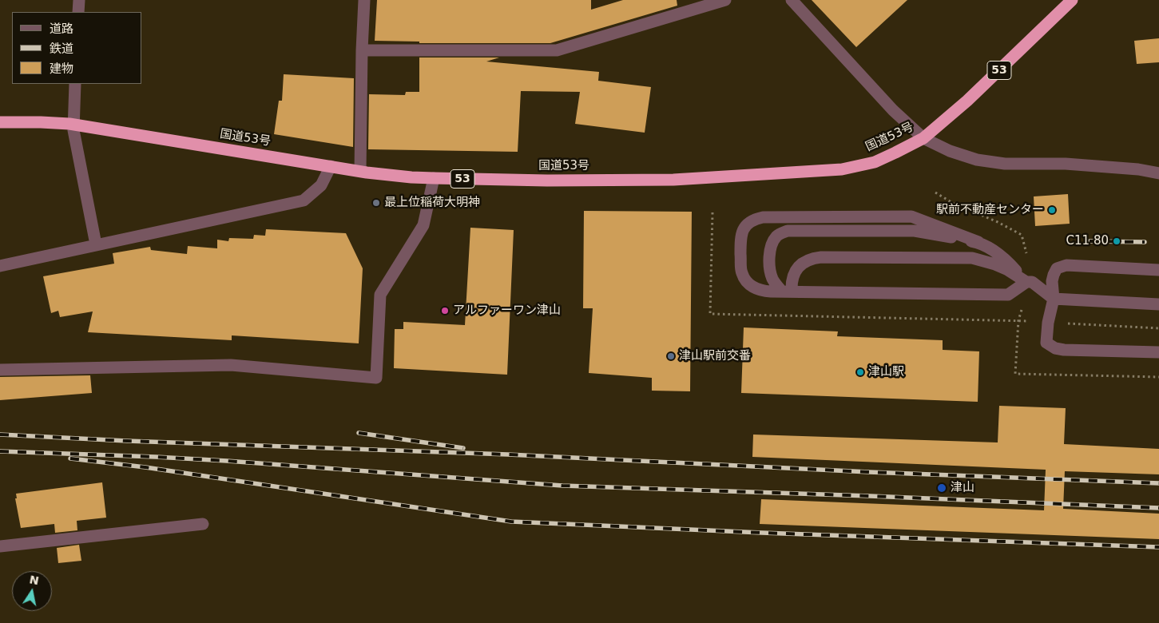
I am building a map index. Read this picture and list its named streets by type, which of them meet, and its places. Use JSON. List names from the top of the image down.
{
  "streets": {
    "highway": ["53", "国道53号"]
  },
  "places": [
    "最上位稲荷大明神",
    "駅前不動産センター",
    "C11 80",
    "アルファーワン津山",
    "津山駅前交番",
    "津山駅",
    "津山"
  ],
  "legend": ["道路", "鉄道", "建物"],
  "north": "top"
}
